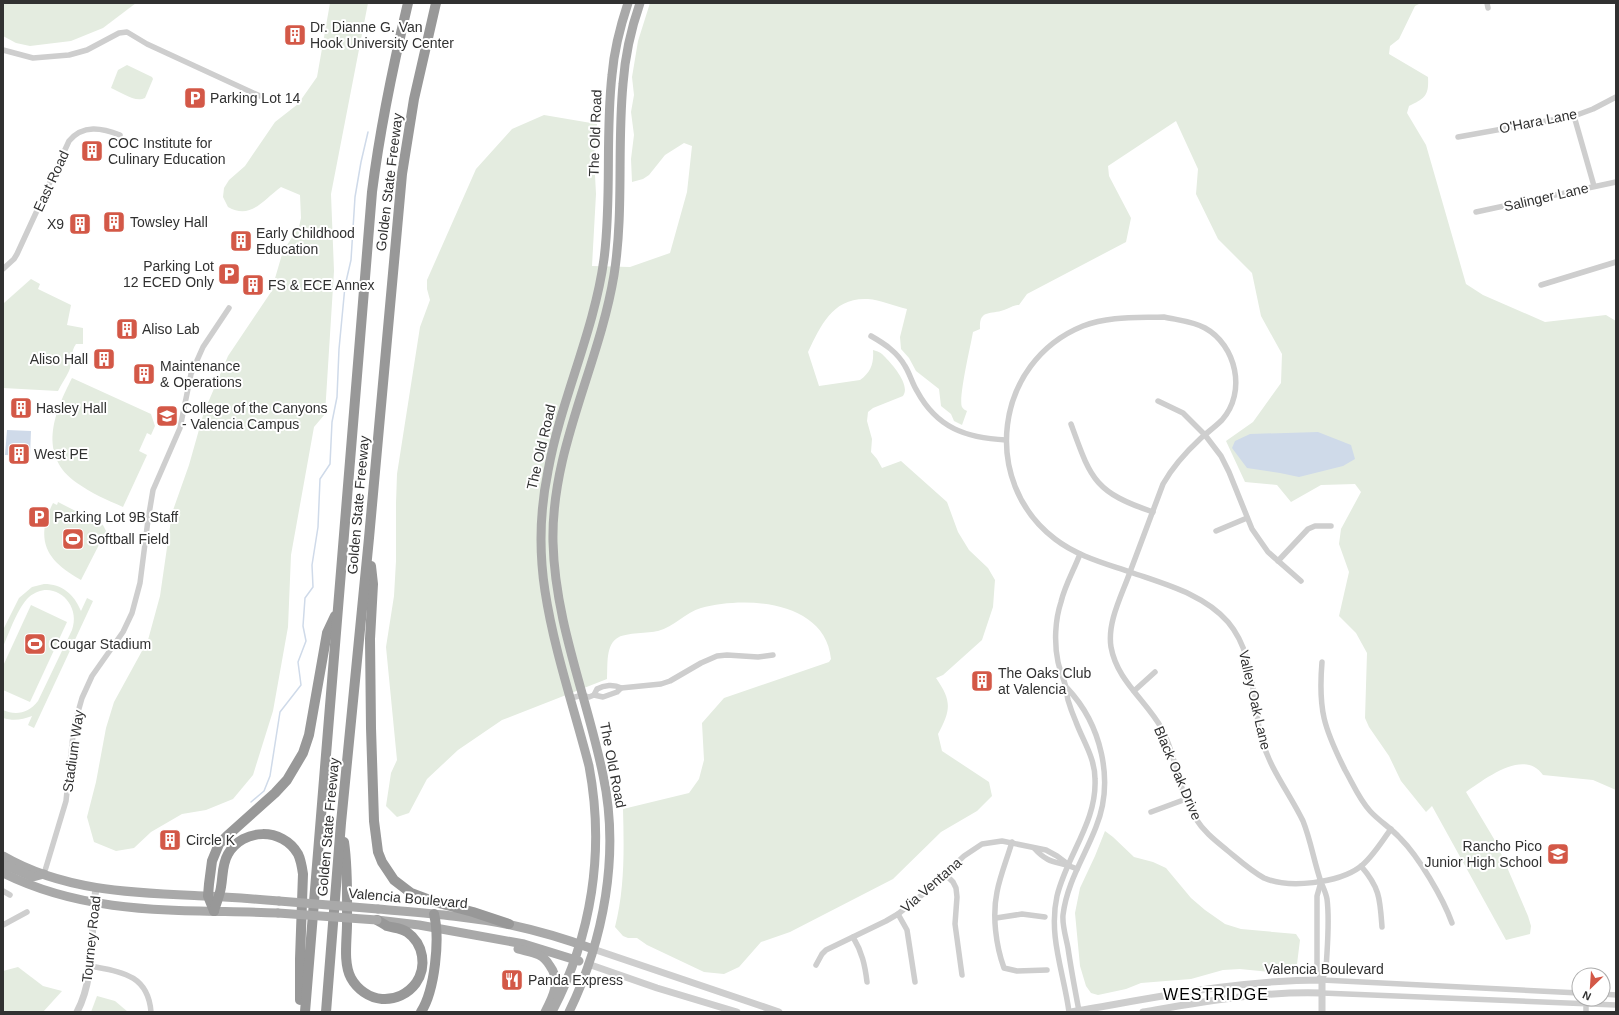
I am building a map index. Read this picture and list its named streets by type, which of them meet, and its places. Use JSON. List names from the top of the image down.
{
  "streets": {
    "highway": ["Golden State Freeway"],
    "main road": ["The Old Road", "Valencia Boulevard"],
    "street": [
      "O'Hara Lane",
      "East Road",
      "Salinger Lane",
      "Valley Oak Lane",
      "Stadium Way",
      "Black Oak Drive",
      "Via Ventana",
      "Tourney Road"
    ]
  },
  "crossings": [
    ["The Old Road", "Valencia Boulevard"],
    ["Valley Oak Lane", "Black Oak Drive"],
    ["Valley Oak Lane", "Valencia Boulevard"],
    ["Stadium Way", "Valencia Boulevard"],
    ["Valencia Boulevard", "Tourney Road"]
  ],
  "districts": ["WESTRIDGE"],
  "places": {
    "building": [
      "Dr. Dianne G. Van Hook University Center",
      "COC Institute for Culinary Education",
      "Towsley Hall",
      "X9",
      "Early Childhood Education",
      "FS & ECE Annex",
      "Aliso Lab",
      "Aliso Hall",
      "Maintenance & Operations",
      "Hasley Hall",
      "West PE",
      "The Oaks Club at Valencia",
      "Circle K"
    ],
    "parking": ["Parking Lot 14", "Parking Lot 12 ECED Only", "Parking Lot 9B Staff"],
    "school or university": ["College of the Canyons - Valencia Campus", "Rancho Pico Junior High School"],
    "sports": ["Softball Field", "Cougar Stadium"],
    "restaurant": ["Panda Express"]
  },
  "north": "bottom left"
}
